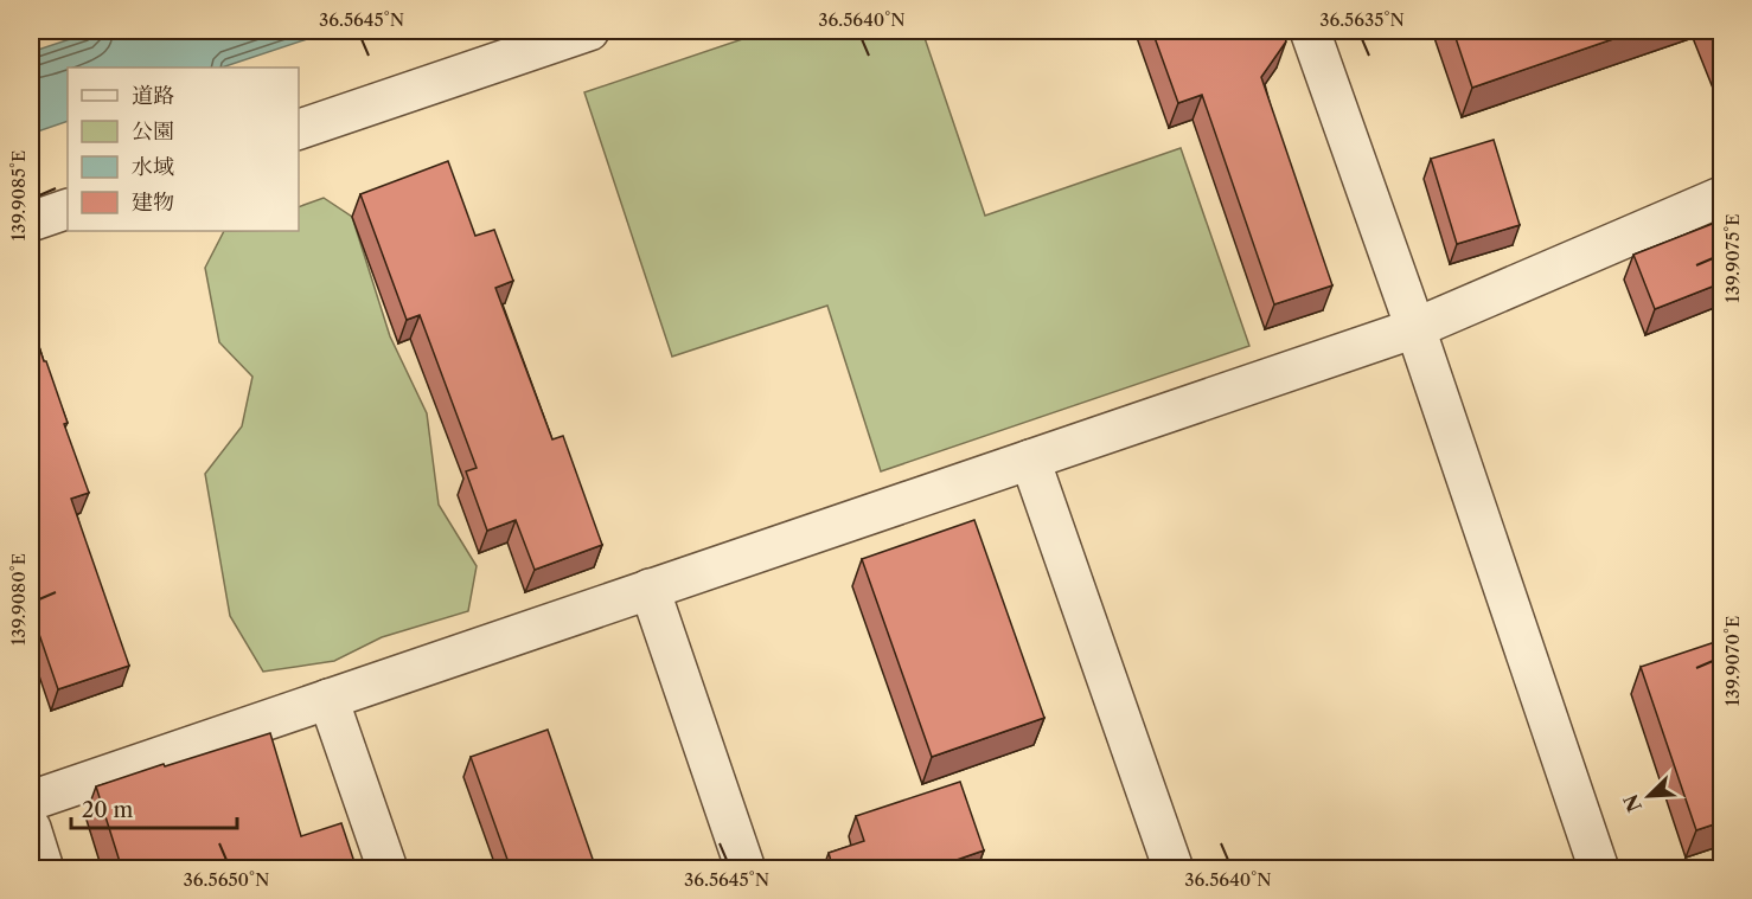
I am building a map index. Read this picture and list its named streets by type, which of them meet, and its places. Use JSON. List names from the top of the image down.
{
  "legend": [
    "道路",
    "公園",
    "水域",
    "建物"
  ],
  "scale_bar": "20 m",
  "north": "bottom left",
  "coordinates": [
    "36.5645°N",
    "36.5640°N",
    "36.5635°N",
    "139.9085°E",
    "139.9075°E",
    "139.9080°E",
    "139.9070°E",
    "36.5650°N"
  ]
}
